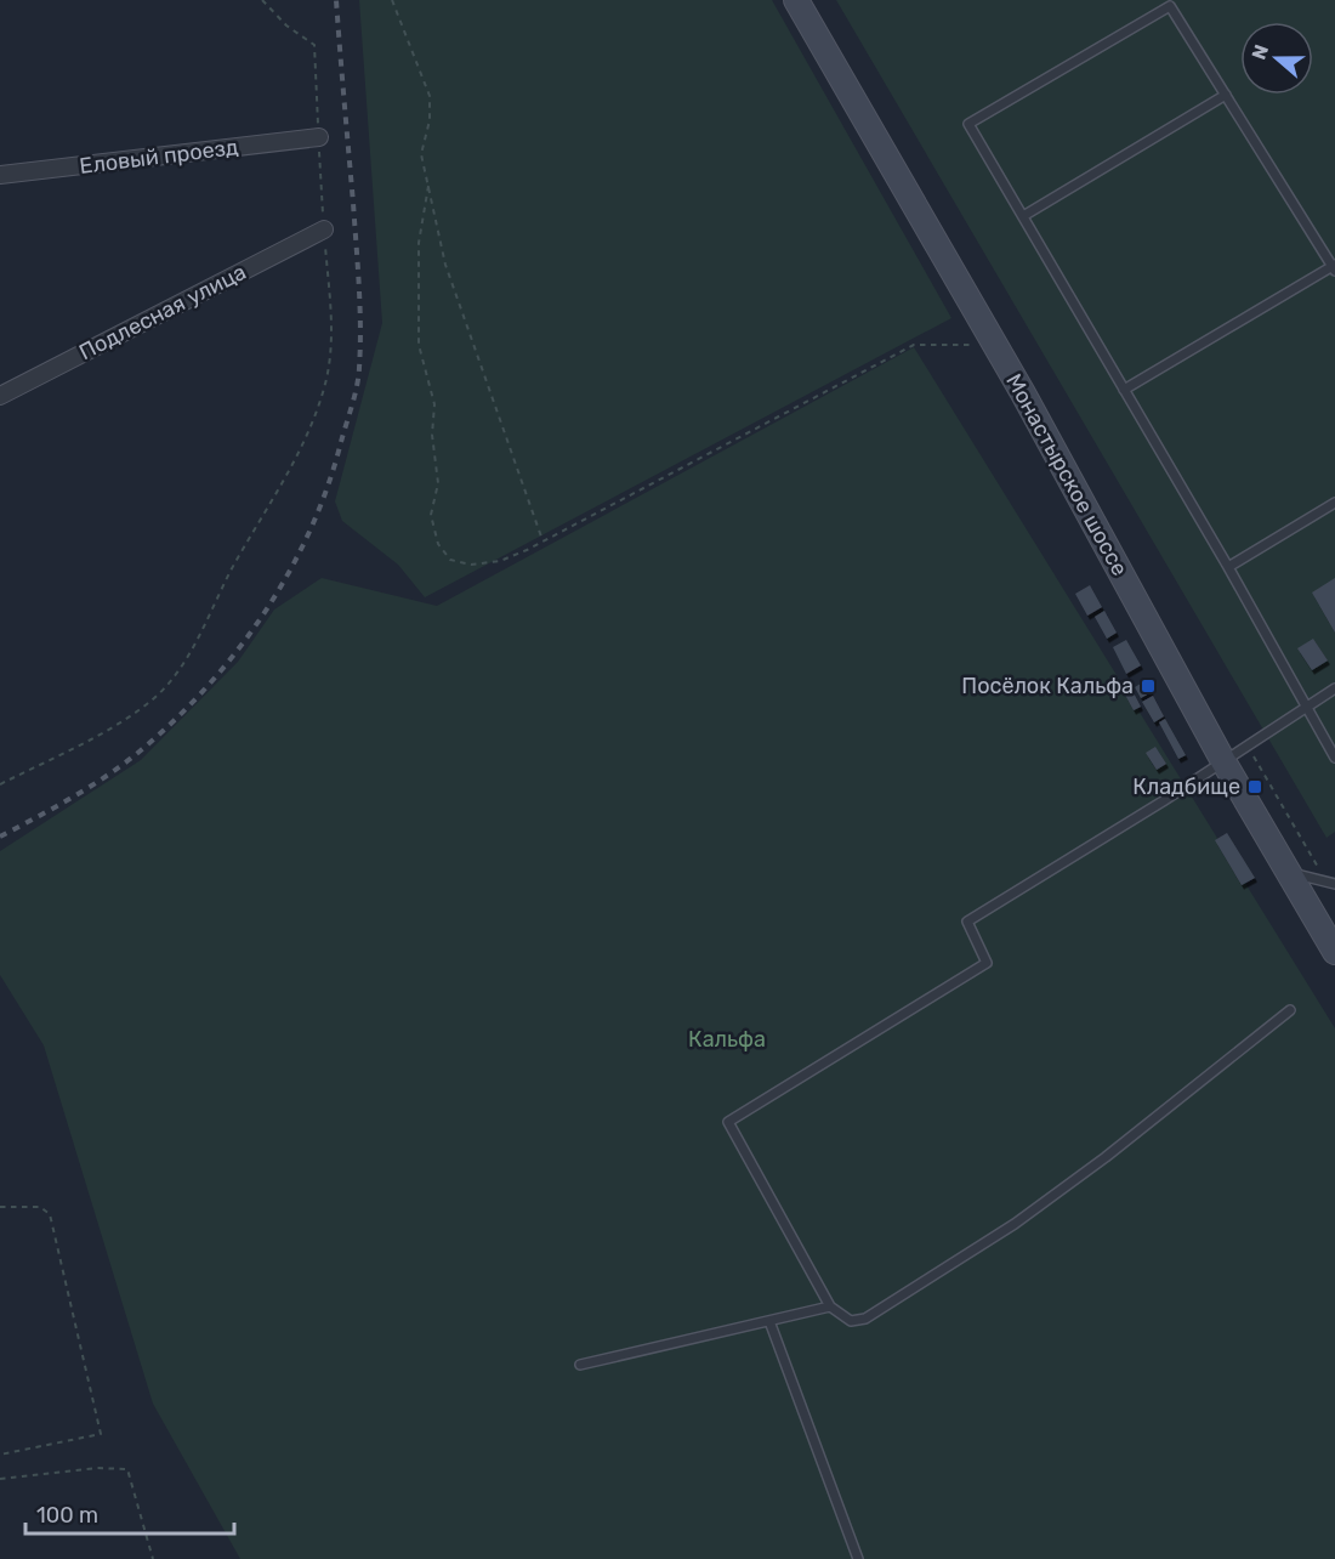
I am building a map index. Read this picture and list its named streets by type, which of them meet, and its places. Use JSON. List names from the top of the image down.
{
  "streets": {
    "main road": ["Монастырское шоссе"],
    "street": ["Еловый проезд", "Подлесная улица"]
  },
  "parks": ["Кальфа"],
  "places": {
    "transit": ["Посёлок Кальфа", "Кладбище"]
  },
  "scale_bar": "100 m",
  "north": "left"
}
